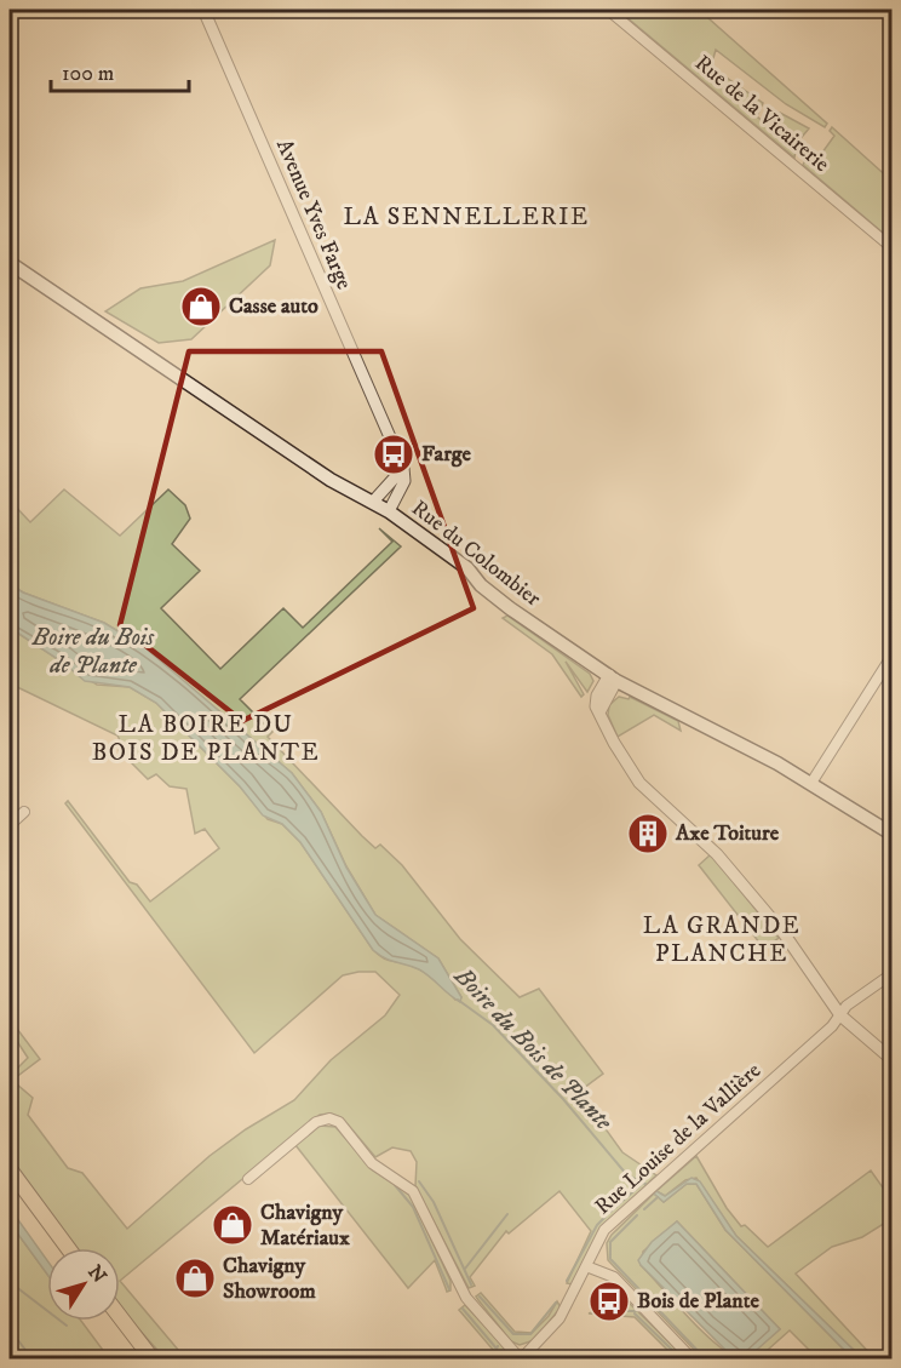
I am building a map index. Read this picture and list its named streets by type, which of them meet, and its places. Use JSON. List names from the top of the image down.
{
  "streets": {
    "main road": ["Rue du Colombier"],
    "street": ["Rue de la Vicairerie", "Avenue Yves Farge", "Rue Louise de la Vallière"]
  },
  "crossings": [
    ["Avenue Yves Farge", "Rue du Colombier"]
  ],
  "districts": ["LA SENNELLERIE", "LA BOIRE DU BOIS DE PLANTE", "LA GRANDE PLANCHE"],
  "water": ["Boire du Bois de Plante"],
  "places": {
    "shop": ["Casse auto", "Chavigny Matériaux", "Chavigny Showroom"],
    "bus stop": ["Farge", "Bois de Plante"],
    "building": ["Axe Toiture"]
  },
  "scale_bar": "100 m",
  "north": "top right"
}
